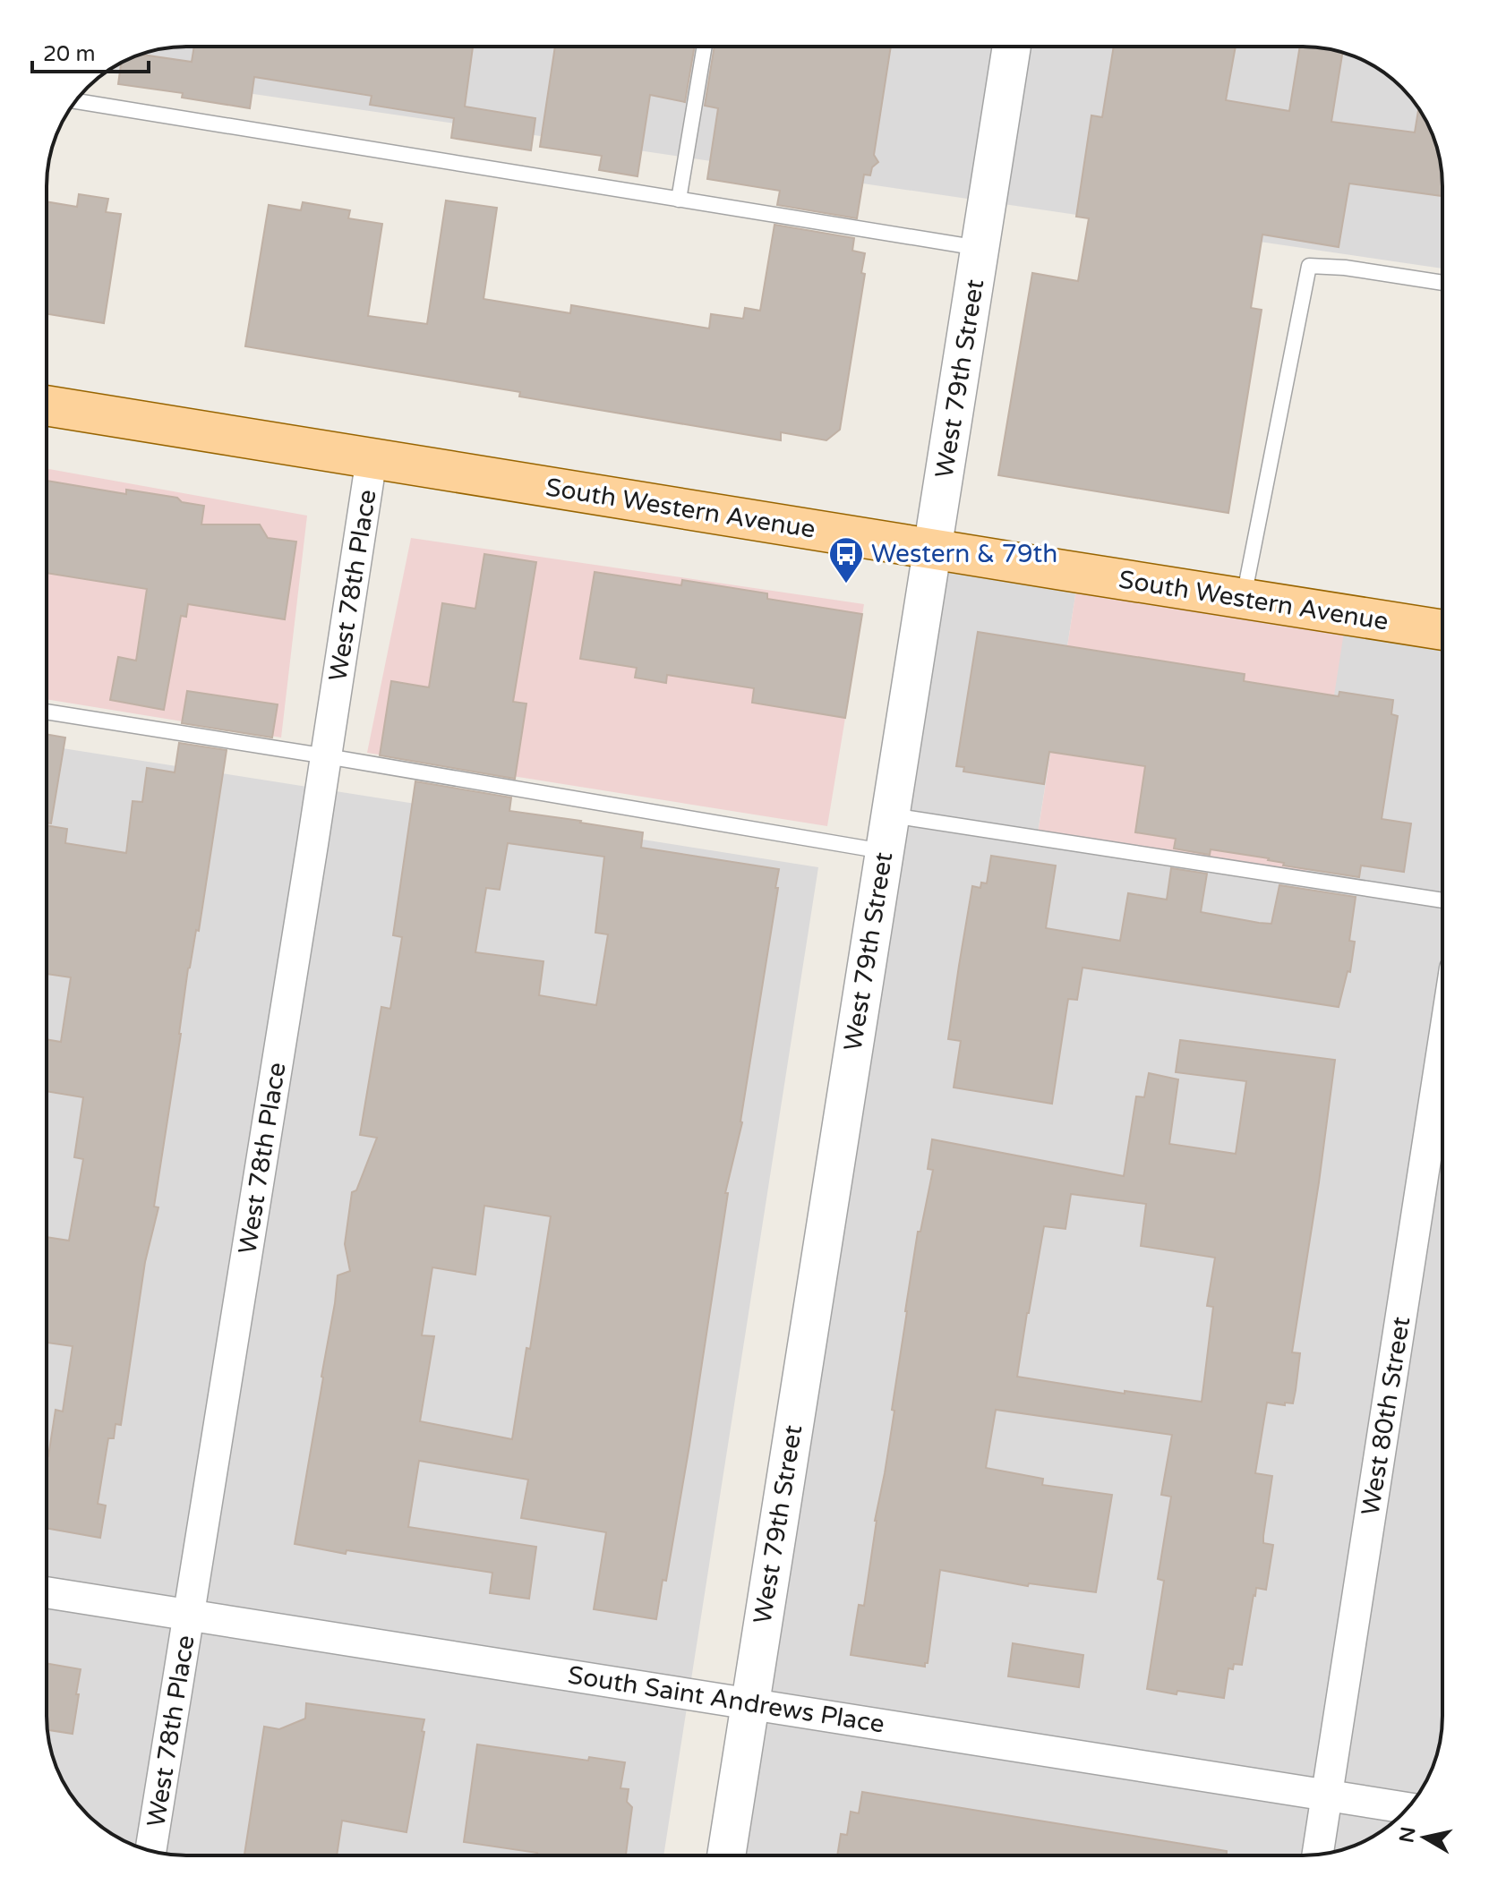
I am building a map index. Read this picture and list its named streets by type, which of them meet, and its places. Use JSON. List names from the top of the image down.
{
  "streets": {
    "main road": ["South Western Avenue"],
    "street": [
      "West 79th Street",
      "West 78th Place",
      "West 80th Street",
      "South Saint Andrews Place"
    ]
  },
  "crossings": [
    ["West 79th Street", "South Western Avenue"],
    ["West 79th Street", "South Saint Andrews Place"],
    ["South Western Avenue", "West 78th Place"],
    ["West 78th Place", "South Saint Andrews Place"],
    ["West 80th Street", "South Saint Andrews Place"]
  ],
  "places": {
    "bus stop": ["Western & 79th"]
  },
  "scale_bar": "20 m",
  "north": "left"
}
